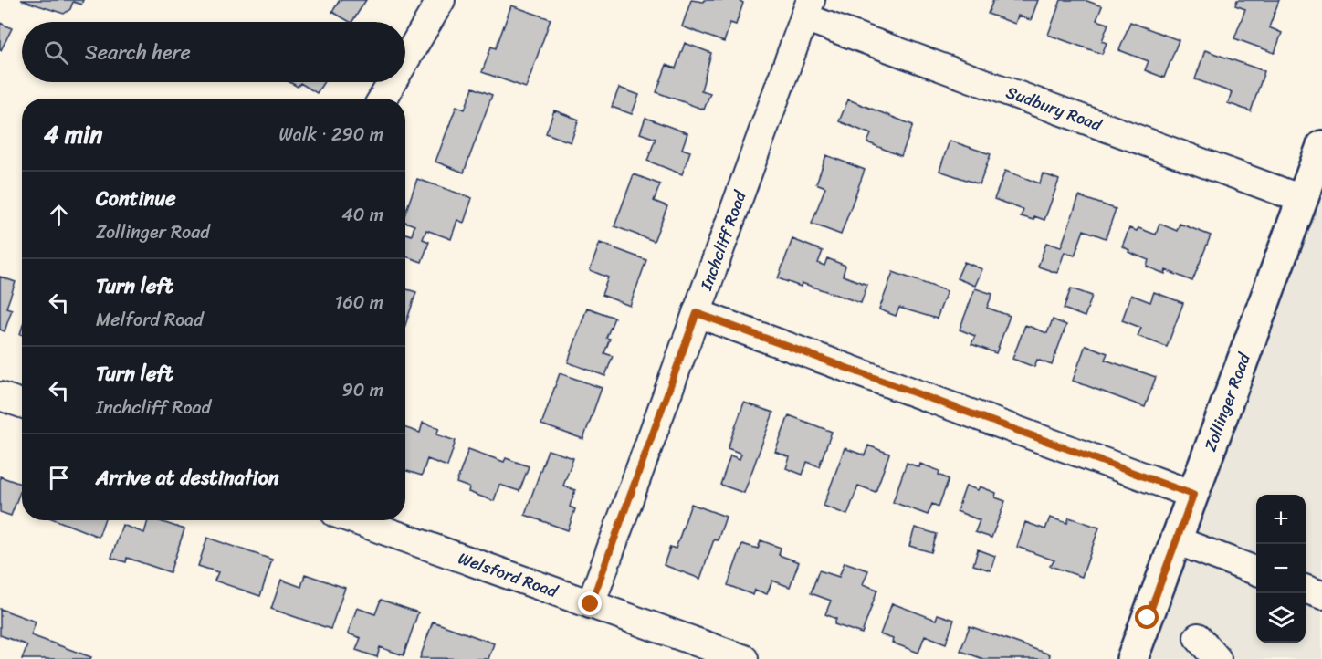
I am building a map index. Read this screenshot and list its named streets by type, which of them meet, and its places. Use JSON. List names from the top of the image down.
{
  "streets": {
    "main road": ["Zollinger Road"],
    "street": ["Sudbury Road", "Inchcliff Road", "Welsford Road"]
  },
  "crossings": [
    ["Sudbury Road", "Inchcliff Road"],
    ["Sudbury Road", "Zollinger Road"],
    ["Inchcliff Road", "Welsford Road"]
  ],
  "page": {
    "search": "Search here",
    "heading": ["4 min", "Walk · 290 m"],
    "list": [
      ["Continue", "Zollinger Road", "40 m"],
      ["Turn left", "Melford Road", "160 m"],
      ["Turn left", "Inchcliff Road", "90 m"],
      "Arrive at destination"
    ],
    "map_buttons": ["+", "−"]
  }
}
